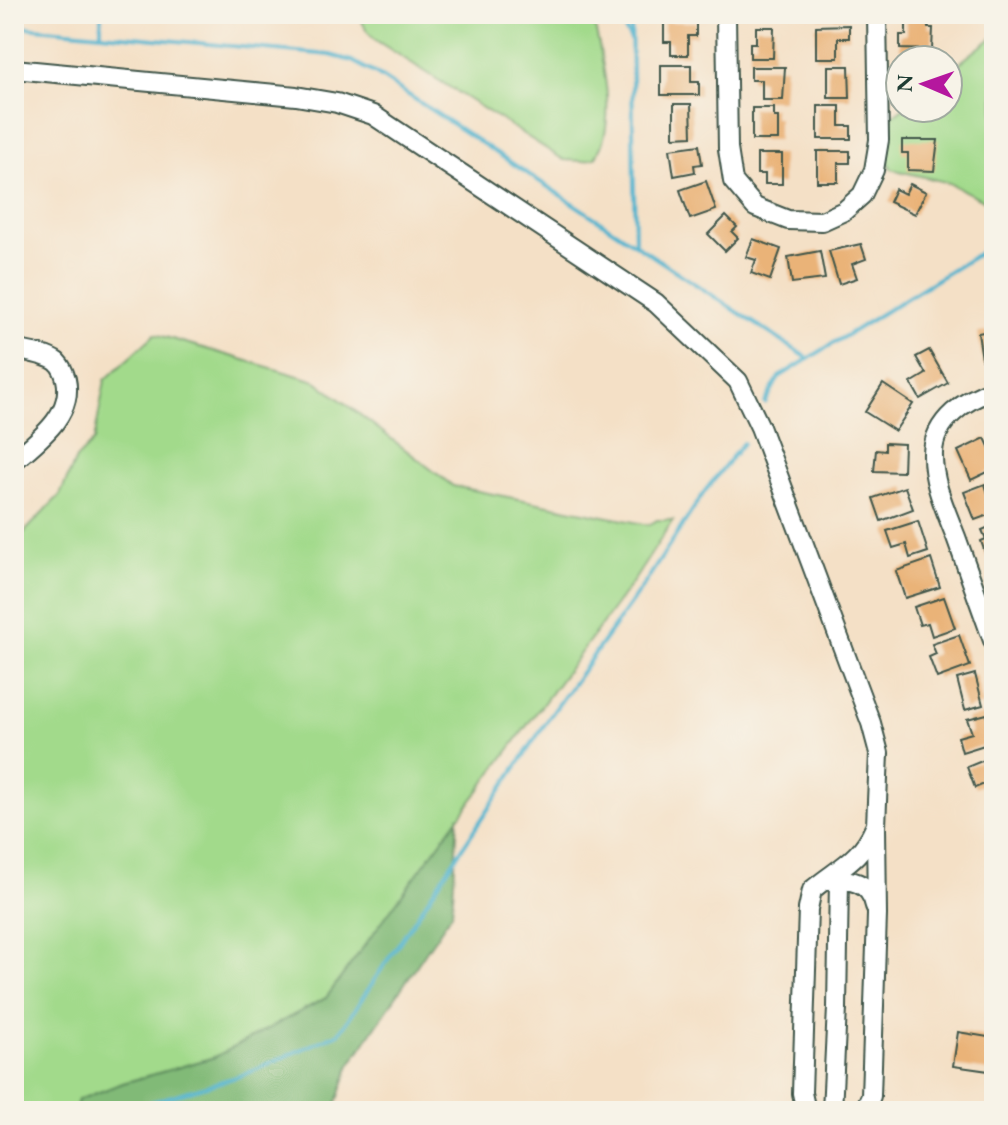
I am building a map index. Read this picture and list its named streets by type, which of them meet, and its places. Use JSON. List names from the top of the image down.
{
  "north": "left"
}
